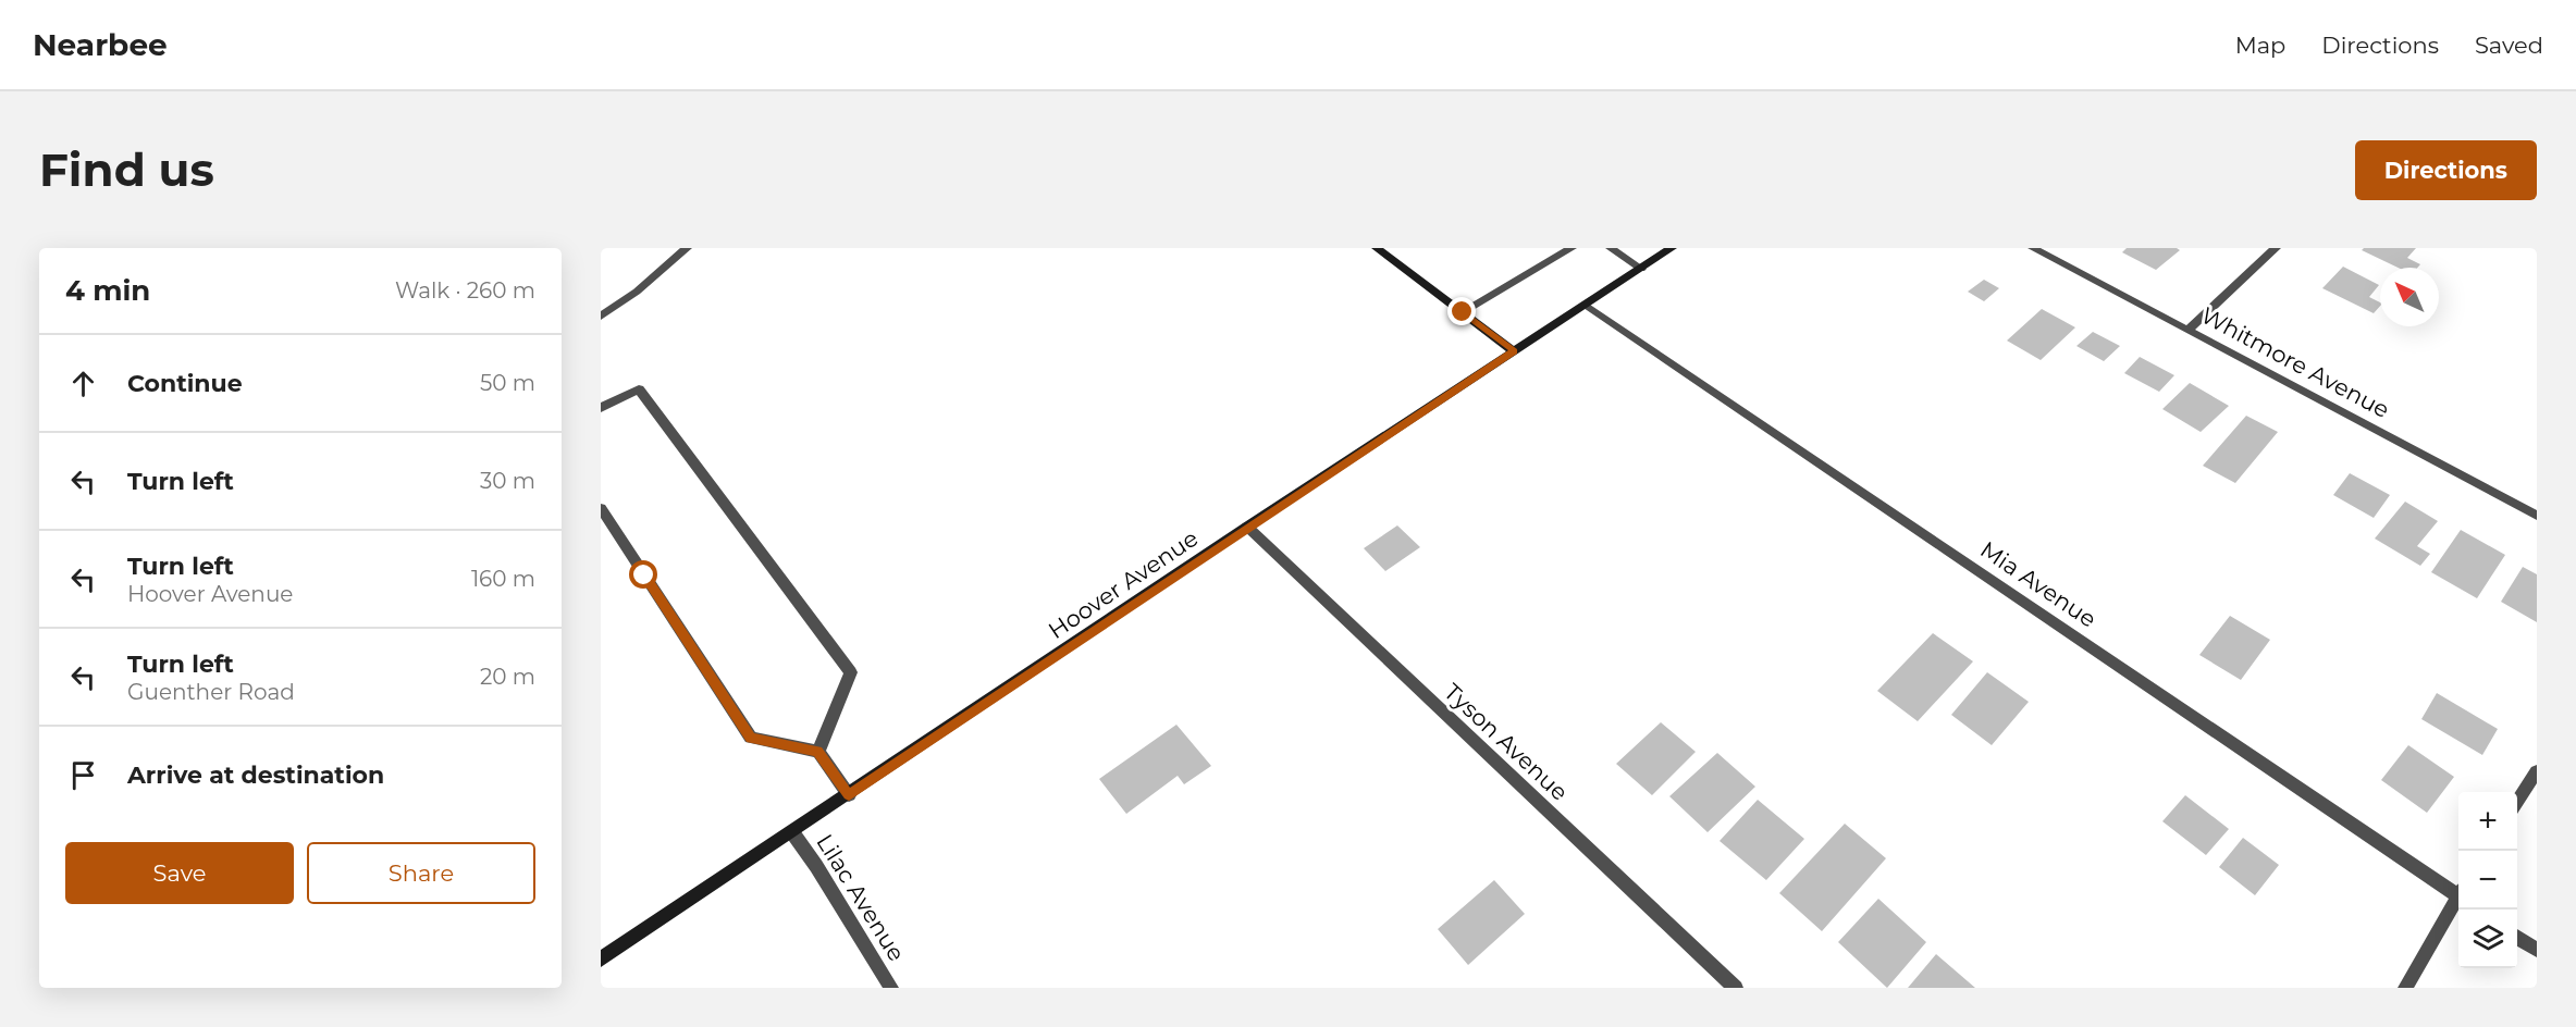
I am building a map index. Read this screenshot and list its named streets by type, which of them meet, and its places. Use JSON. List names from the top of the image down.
{
  "streets": {
    "street": [
      "Whitmore Avenue",
      "Hoover Avenue",
      "Mia Avenue",
      "Tyson Avenue",
      "Lilac Avenue"
    ]
  },
  "crossings": [
    ["Hoover Avenue", "Mia Avenue"],
    ["Hoover Avenue", "Tyson Avenue"],
    ["Hoover Avenue", "Lilac Avenue"]
  ],
  "north": "top left",
  "page": {
    "header": "Nearbee",
    "nav": ["Map", "Directions", "Saved"],
    "buttons": [
      "Directions",
      ["Save", "Share"]
    ],
    "title": "Find us",
    "heading": ["4 min", "Walk · 260 m"],
    "list": [
      ["Continue", "50 m"],
      ["Turn left", "30 m"],
      ["Turn left", "Hoover Avenue", "160 m"],
      ["Turn left", "Guenther Road", "20 m"],
      "Arrive at destination"
    ],
    "map_buttons": ["+", "−"]
  }
}
